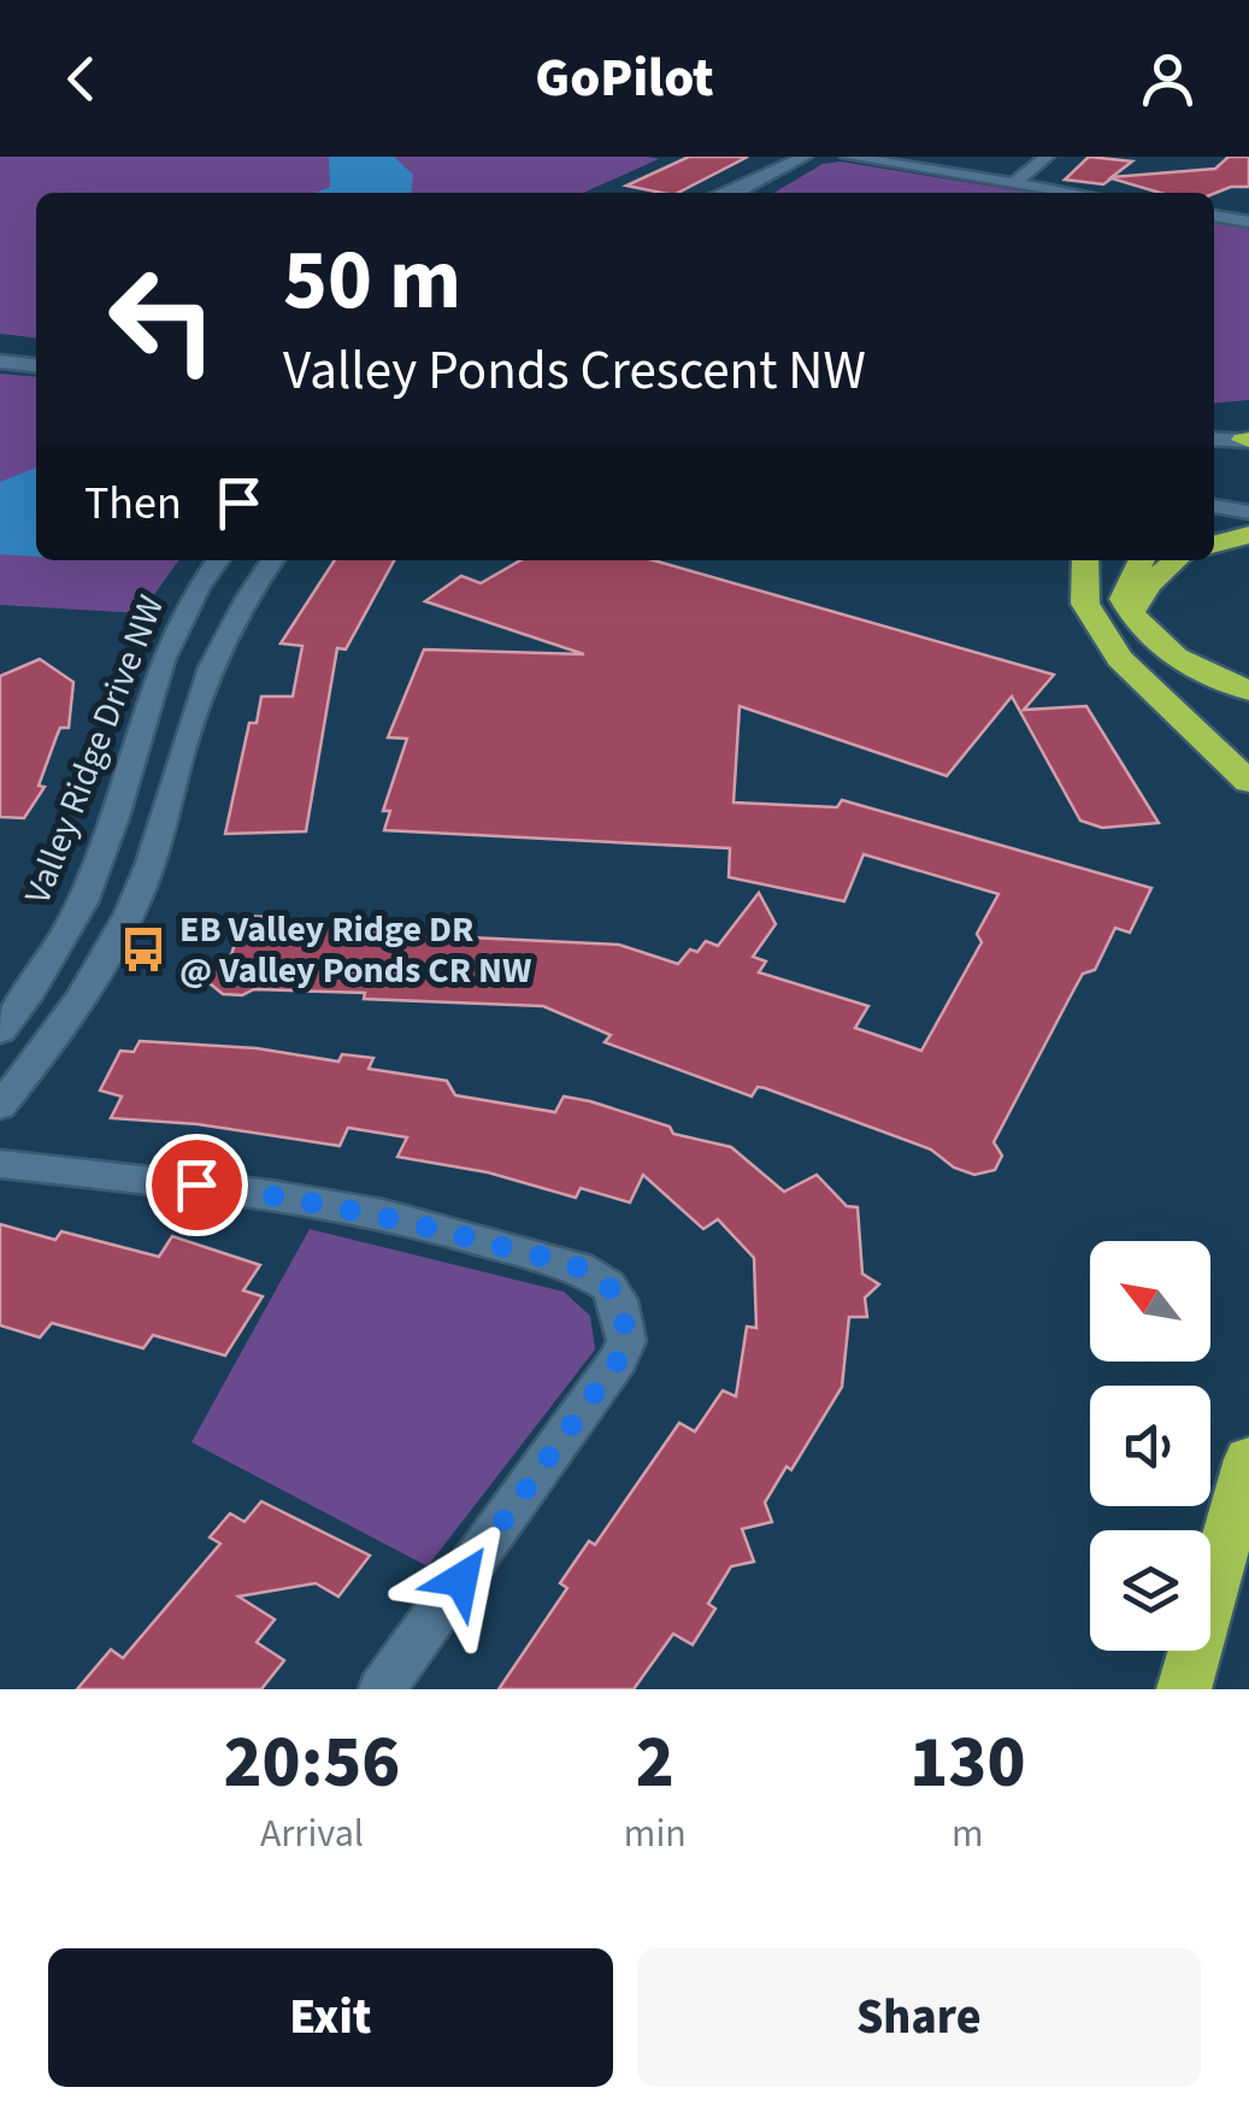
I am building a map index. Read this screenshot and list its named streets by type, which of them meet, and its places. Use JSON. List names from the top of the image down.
{
  "streets": {
    "street": ["Valley Ridge Drive NW"]
  },
  "places": {
    "bus stop": ["EB Valley Ridge DR @ Valley Ponds CR NW"]
  },
  "north": "top left",
  "page": {
    "header": "GoPilot",
    "turn": ["50 m", "Valley Ponds Crescent NW"],
    "then": "Then",
    "eta": [
      "20:56",
      "Arrival",
      "2",
      "min",
      "130",
      "m"
    ],
    "buttons": ["Exit", "Share"]
  }
}
